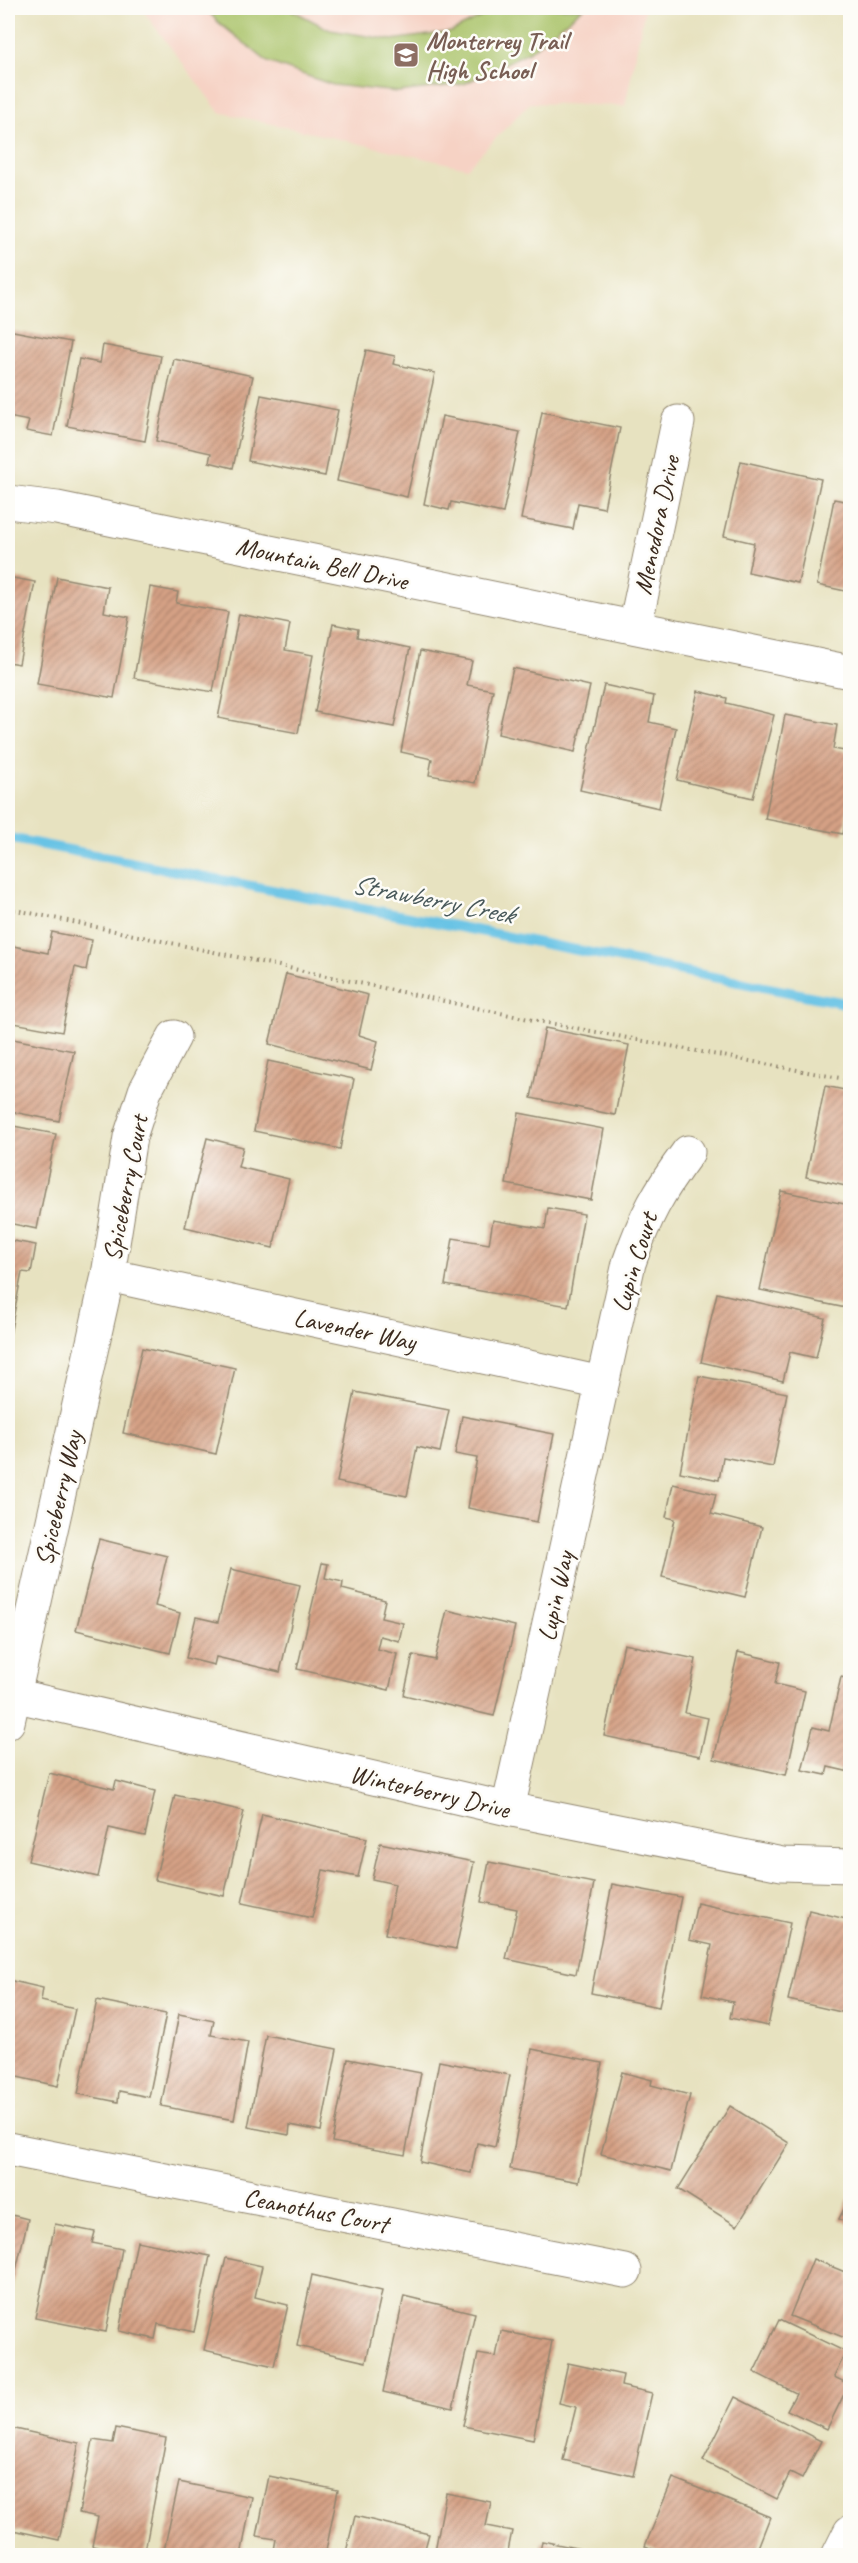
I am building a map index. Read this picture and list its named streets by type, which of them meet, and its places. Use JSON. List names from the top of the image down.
{
  "streets": {
    "street": [
      "Menodora Drive",
      "Mountain Bell Drive",
      "Spiceberry Court",
      "Lupin Court",
      "Lavender Way",
      "Spiceberry Way",
      "Lupin Way",
      "Winterberry Drive",
      "Ceanothus Court"
    ]
  },
  "crossings": [
    ["Menodora Drive", "Mountain Bell Drive"],
    ["Spiceberry Court", "Lavender Way"],
    ["Spiceberry Court", "Spiceberry Way"],
    ["Lupin Court", "Lavender Way"],
    ["Lupin Court", "Lupin Way"],
    ["Lavender Way", "Spiceberry Way"],
    ["Lavender Way", "Lupin Way"],
    ["Spiceberry Way", "Winterberry Drive"],
    ["Lupin Way", "Winterberry Drive"]
  ],
  "water": ["Strawberry Creek"],
  "places": {
    "school or university": ["Monterrey Trail High School"]
  }
}
